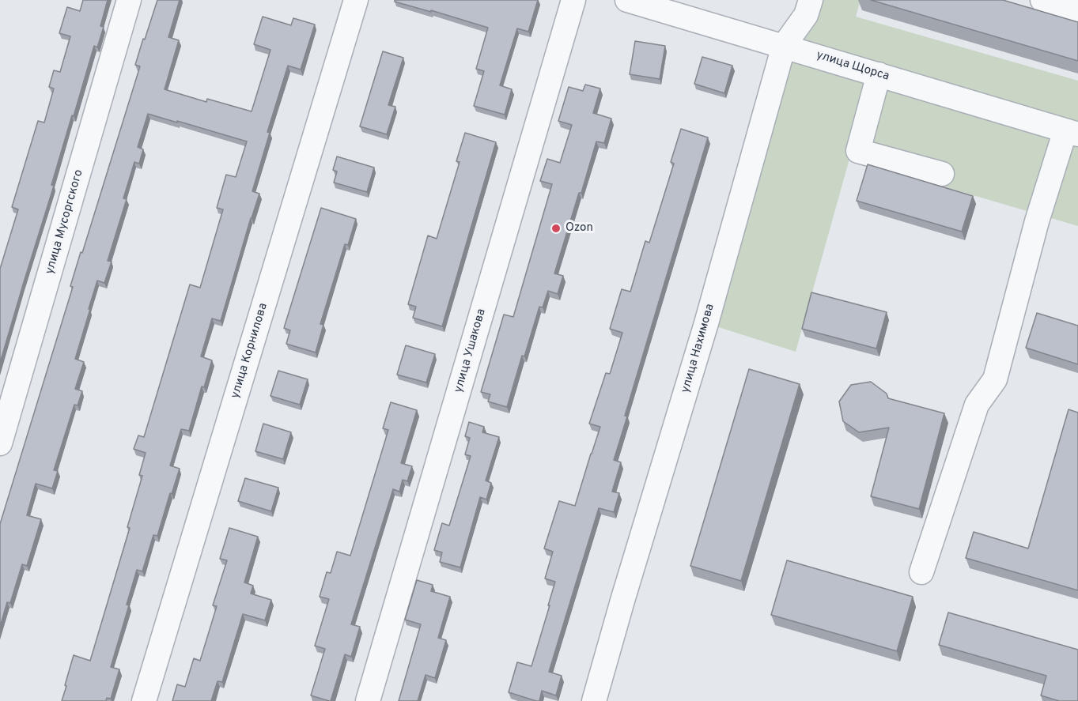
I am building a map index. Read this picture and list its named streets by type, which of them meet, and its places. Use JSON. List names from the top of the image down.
{
  "streets": {
    "street": [
      "улица Щорса",
      "улица Мусоргского",
      "улица Нахимова",
      "улица Корнилова",
      "улица Ушакова"
    ]
  },
  "crossings": [
    ["улица Щорса", "улица Нахимова"]
  ],
  "places": ["Ozon"]
}
